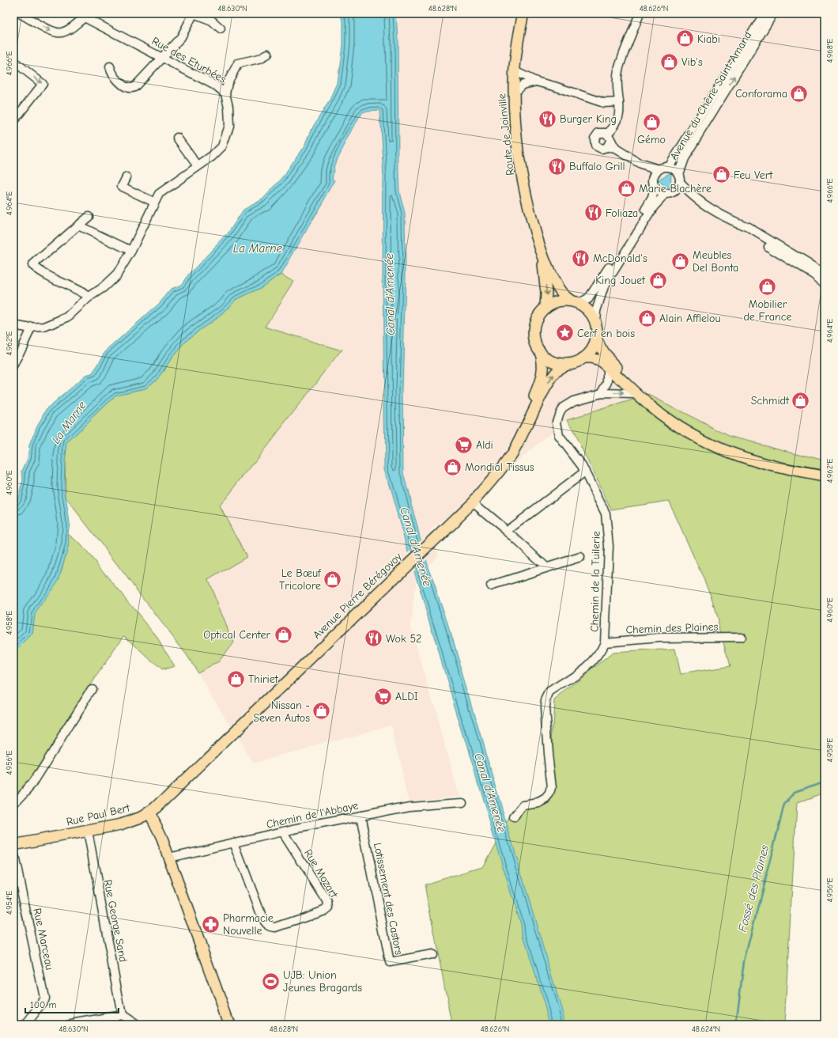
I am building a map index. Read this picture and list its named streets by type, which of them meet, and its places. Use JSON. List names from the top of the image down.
{
  "streets": {
    "main road": ["Route de Joinville", "Avenue Pierre Bérégovoy", "Rue Paul Bert"],
    "street": [
      "Rue des Eturbées",
      "Avenue du Chêne Saint-Amand",
      "Chemin de la Tuilerie",
      "Chemin des Plaines",
      "Chemin de l'Abbaye",
      "Rue Mozart",
      "Lotissement des Castors",
      "Rue George Sand",
      "Rue Marceau"
    ]
  },
  "crossings": [
    ["Chemin de la Tuilerie", "Chemin des Plaines"],
    ["Avenue Pierre Bérégovoy", "Rue Paul Bert"],
    ["Rue Paul Bert", "Rue George Sand"],
    ["Chemin de l'Abbaye", "Rue Mozart"],
    ["Chemin de l'Abbaye", "Lotissement des Castors"]
  ],
  "water": ["La Marne", "Canal d'Amenée", "Fossé des Plaines"],
  "places": {
    "shop": [
      "Kiabi",
      "Vib's",
      "Conforama",
      "Gémo",
      "Feu Vert",
      "Marie Blachère",
      "Meubles Del Bonta",
      "King Jouet",
      "Mobilier de France",
      "Alain Afflelou",
      "Schmidt",
      "Mondial Tissus",
      "Le Bœuf Tricolore",
      "Optical Center",
      "Thiriet",
      "Nissan - Seven Autos"
    ],
    "restaurant": [
      "Burger King",
      "Buffalo Grill",
      "Foliaza",
      "McDonald's",
      "Wok 52"
    ],
    "place": ["Cerf en bois"],
    "supermarket": ["Aldi", "ALDI"],
    "pharmacy": ["Pharmacie Nouvelle"],
    "sports": ["UJB: Union Jeunes Bragards"]
  },
  "scale_bar": "100 m",
  "coordinates": [
    "48.630°N",
    "48.628°N",
    "48.626°N",
    "4.968°E",
    "4.966°E",
    "4.964°E",
    "4.962°E",
    "4.960°E",
    "4.958°E",
    "4.956°E",
    "4.954°E",
    "48.624°N"
  ]
}
